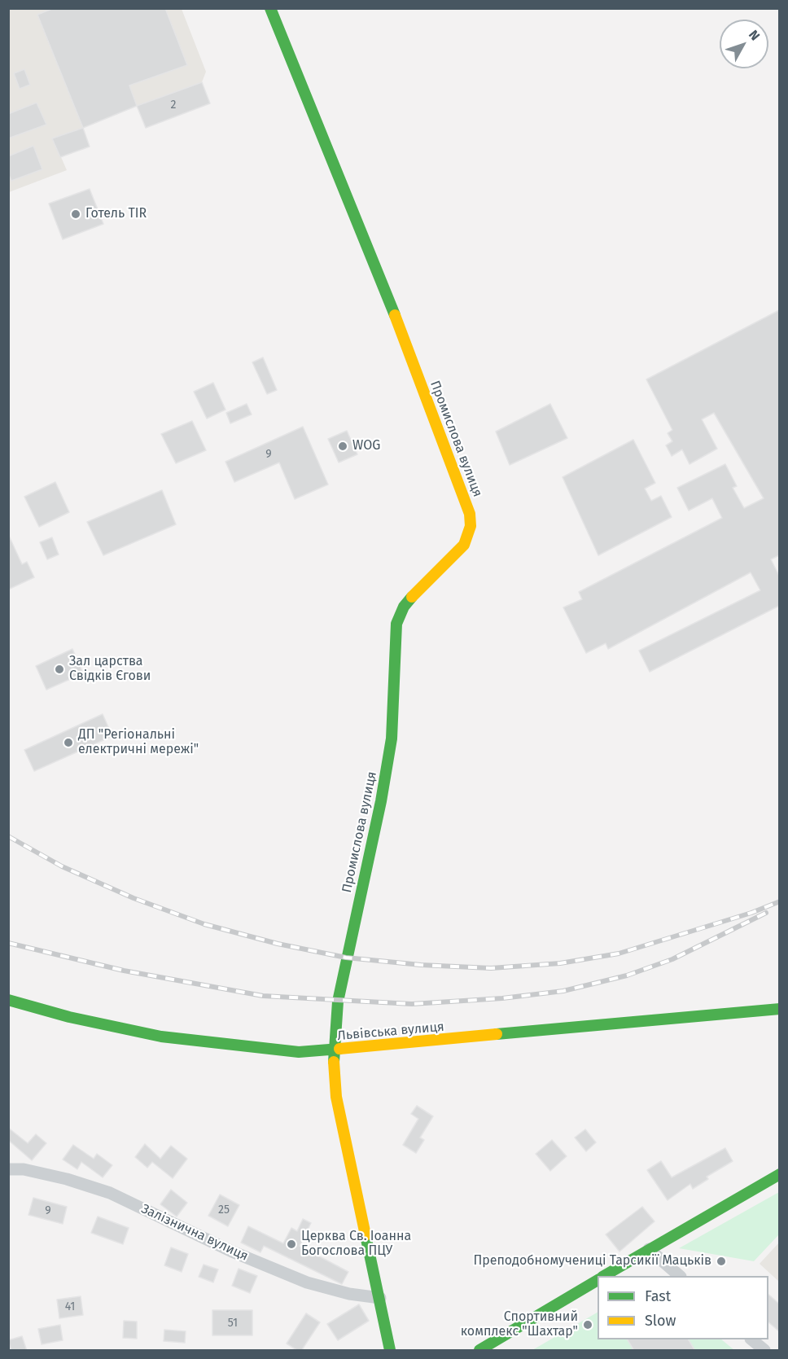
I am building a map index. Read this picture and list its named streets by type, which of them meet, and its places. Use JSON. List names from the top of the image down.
{
  "streets": {
    "main road": ["Промислова вулиця", "Львівська вулиця"],
    "street": ["Залізнична вулиця"]
  },
  "crossings": [
    ["Промислова вулиця", "Львівська вулиця"],
    ["Промислова вулиця", "Залізнична вулиця"]
  ],
  "places": [
    "Готель TIR",
    "WOG",
    "Зал царства Свідків Єгови",
    "ДП \"Регіональні електричні мережі\"",
    "Церква Св. Іоанна Богослова ПЦУ",
    "Преподобномучениці Тарсикії Мацьків",
    "Спортивний комплекс \"Шахтар\""
  ],
  "house_numbers": [
    "2",
    "9",
    "25",
    "9",
    "41",
    "51"
  ],
  "legend": ["Fast", "Slow"],
  "north": "top right"
}
